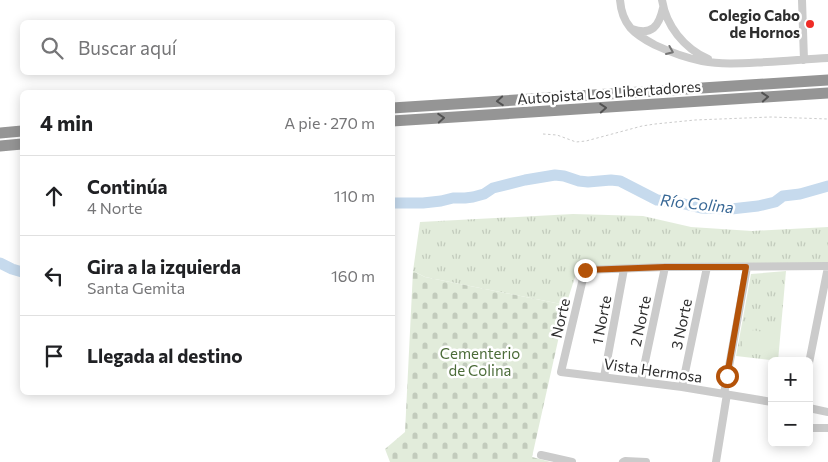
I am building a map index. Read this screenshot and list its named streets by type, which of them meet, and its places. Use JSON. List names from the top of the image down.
{
  "streets": {
    "highway": ["Autopista Los Libertadores"],
    "street": [
      "Norte",
      "1 Norte",
      "2 Norte",
      "3 Norte",
      "Vista Hermosa"
    ]
  },
  "crossings": [
    ["Norte", "1 Norte"],
    ["Norte", "Vista Hermosa"],
    ["1 Norte", "Vista Hermosa"],
    ["2 Norte", "Vista Hermosa"],
    ["3 Norte", "Vista Hermosa"]
  ],
  "water": ["Río Colina"],
  "parks": ["Cementerio de Colina"],
  "places": ["Colegio Cabo de Hornos"],
  "page": {
    "search": "Buscar aquí",
    "heading": ["4 min", "A pie · 270 m"],
    "list": [
      ["Continúa", "4 Norte", "110 m"],
      ["Gira a la izquierda", "Santa Gemita", "160 m"],
      "Llegada al destino"
    ],
    "map_buttons": ["+", "−"]
  }
}
